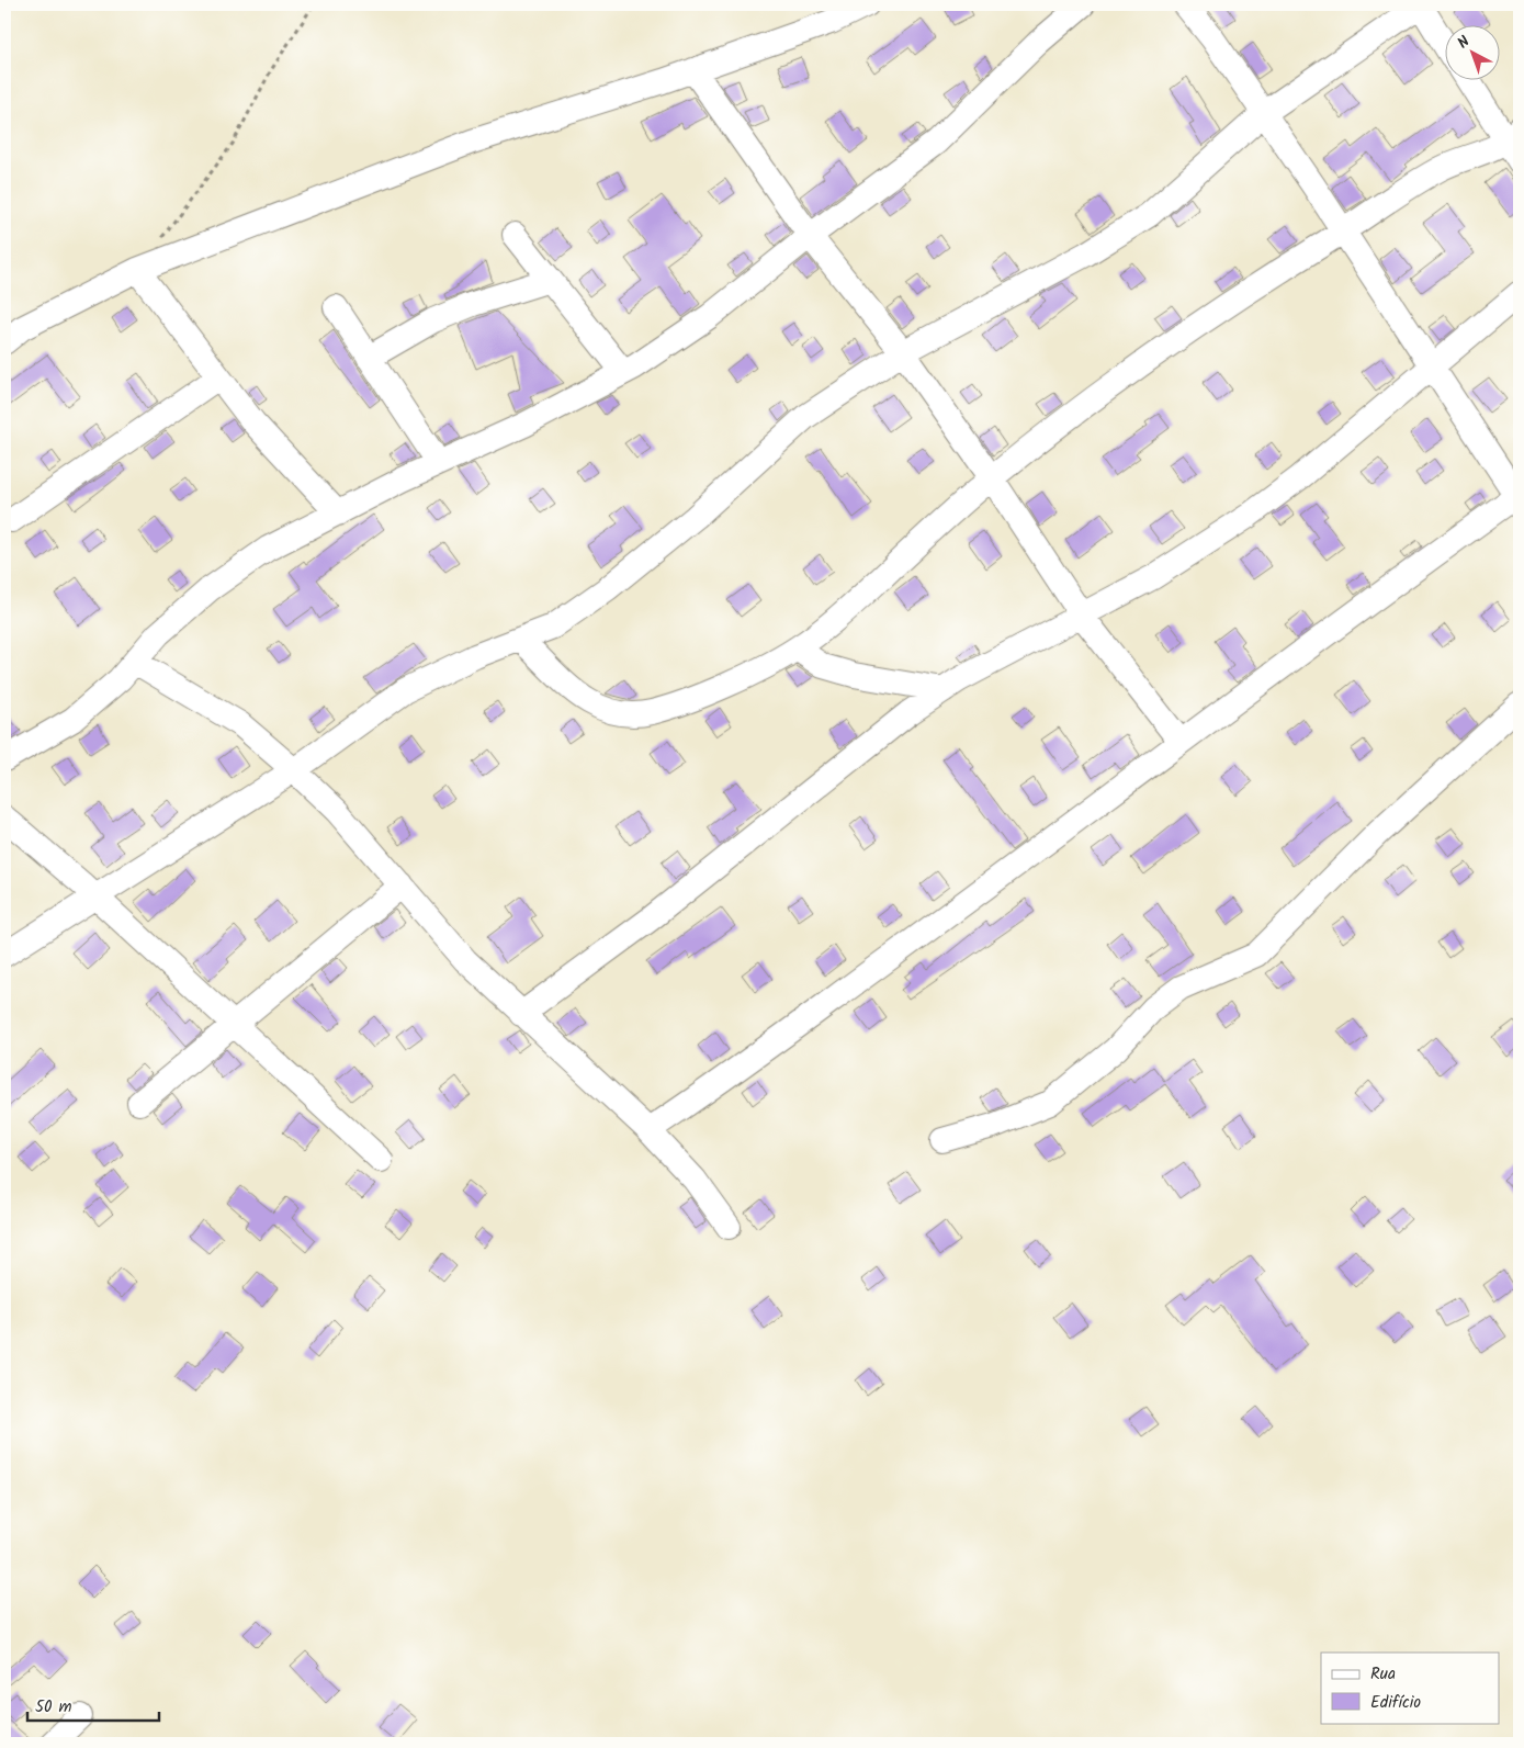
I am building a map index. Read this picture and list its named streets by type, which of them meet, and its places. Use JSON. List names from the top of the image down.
{
  "legend": ["Rua", "Edifício"],
  "scale_bar": "50 m",
  "north": "top left"
}
